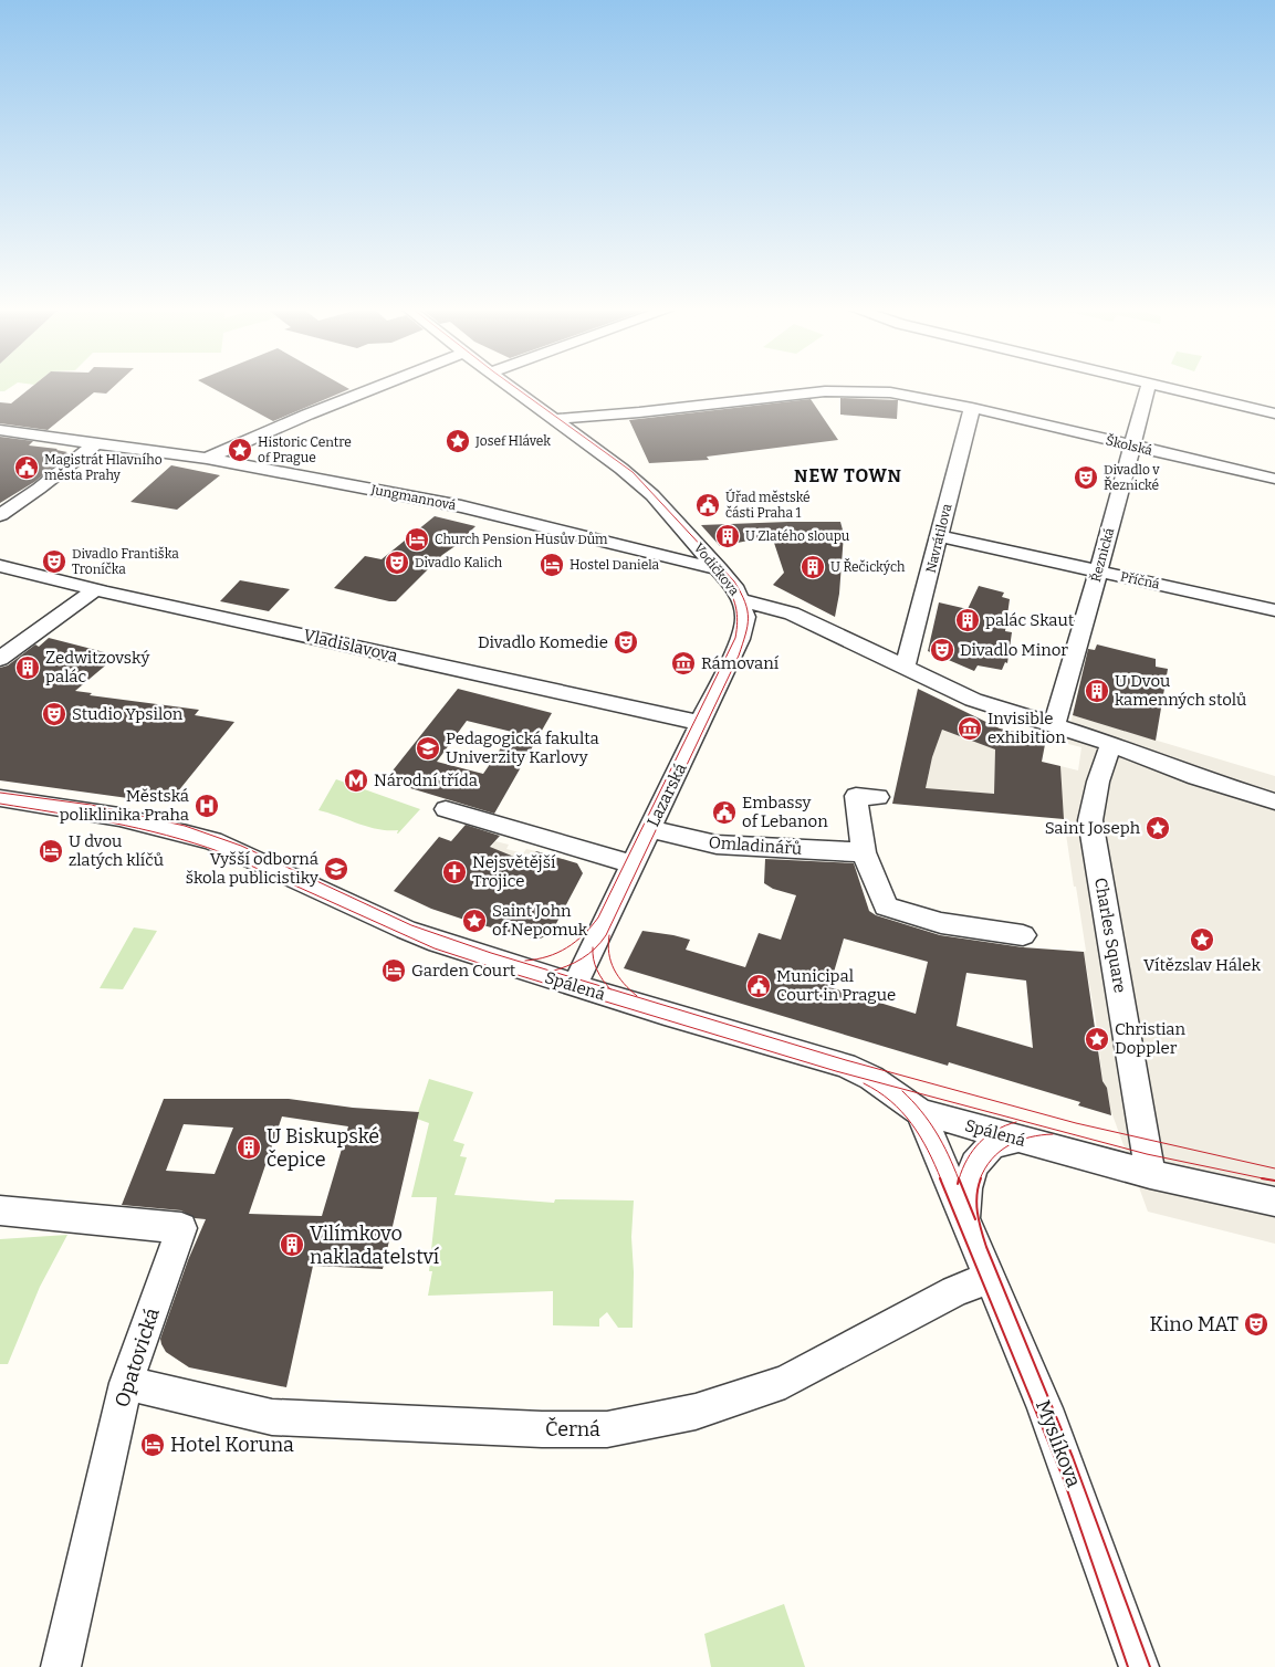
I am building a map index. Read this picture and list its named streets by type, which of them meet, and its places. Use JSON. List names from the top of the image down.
{
  "streets": {
    "street": [
      "Školská",
      "Jungmannová",
      "Navrátilova",
      "Řeznická",
      "Vodičkova",
      "Příčná",
      "Vladislavova",
      "Lazarská",
      "Omladinářů",
      "Charles Square",
      "Spálená",
      "Opatovická",
      "Černá",
      "Myslíkova"
    ]
  },
  "crossings": [
    ["Školská", "Navrátilova"],
    ["Školská", "Řeznická"],
    ["Školská", "Vodičkova"],
    ["Jungmannová", "Vodičkova"],
    ["Navrátilova", "Vodičkova"],
    ["Navrátilova", "Příčná"],
    ["Řeznická", "Vodičkova"],
    ["Řeznická", "Příčná"],
    ["Vodičkova", "Lazarská"],
    ["Vodičkova", "Charles Square"],
    ["Vladislavova", "Lazarská"],
    ["Lazarská", "Omladinářů"],
    ["Lazarská", "Spálená"],
    ["Charles Square", "Spálená"],
    ["Spálená", "Myslíkova"],
    ["Opatovická", "Černá"],
    ["Černá", "Myslíkova"]
  ],
  "districts": ["NEW TOWN"],
  "places": {
    "place": [
      "Josef Hlávek",
      "Historic Centre of Prague",
      "Saint Joseph",
      "Saint John of Nepomuk",
      "Vítězslav Hálek",
      "Christian Doppler"
    ],
    "public building": [
      "Magistrát Hlavního města Prahy",
      "Úřad městské části Praha 1",
      "Embassy of Lebanon",
      "Municipal Court in Prague"
    ],
    "theatre": [
      "Divadlo v Řeznické",
      "Divadlo Františka Troníčka",
      "Divadlo Kalich",
      "Divadlo Komedie",
      "Divadlo Minor",
      "Studio Ypsilon",
      "Kino MAT"
    ],
    "building": [
      "U Zlatého sloupu",
      "U Řečických",
      "palác Skaut",
      "Zedwitzovský palác",
      "U Dvou kamenných stolů",
      "U Biskupské čepice",
      "Vilímkovo nakladatelství"
    ],
    "hotel": [
      "Church Pension Husův Dům",
      "Hostel Daniela",
      "U dvou zlatých klíčů",
      "Garden Court",
      "Hotel Koruna"
    ],
    "museum": ["Rámovaní", "Invisible exhibition"],
    "school or university": ["Pedagogická fakulta Univerzity Karlovy", "Vyšší odborná škola publicistiky"],
    "metro station": ["Národní třída"],
    "hospital": ["Městská poliklinika Praha"],
    "church": ["Nejsvětější Trojice"]
  }
}
